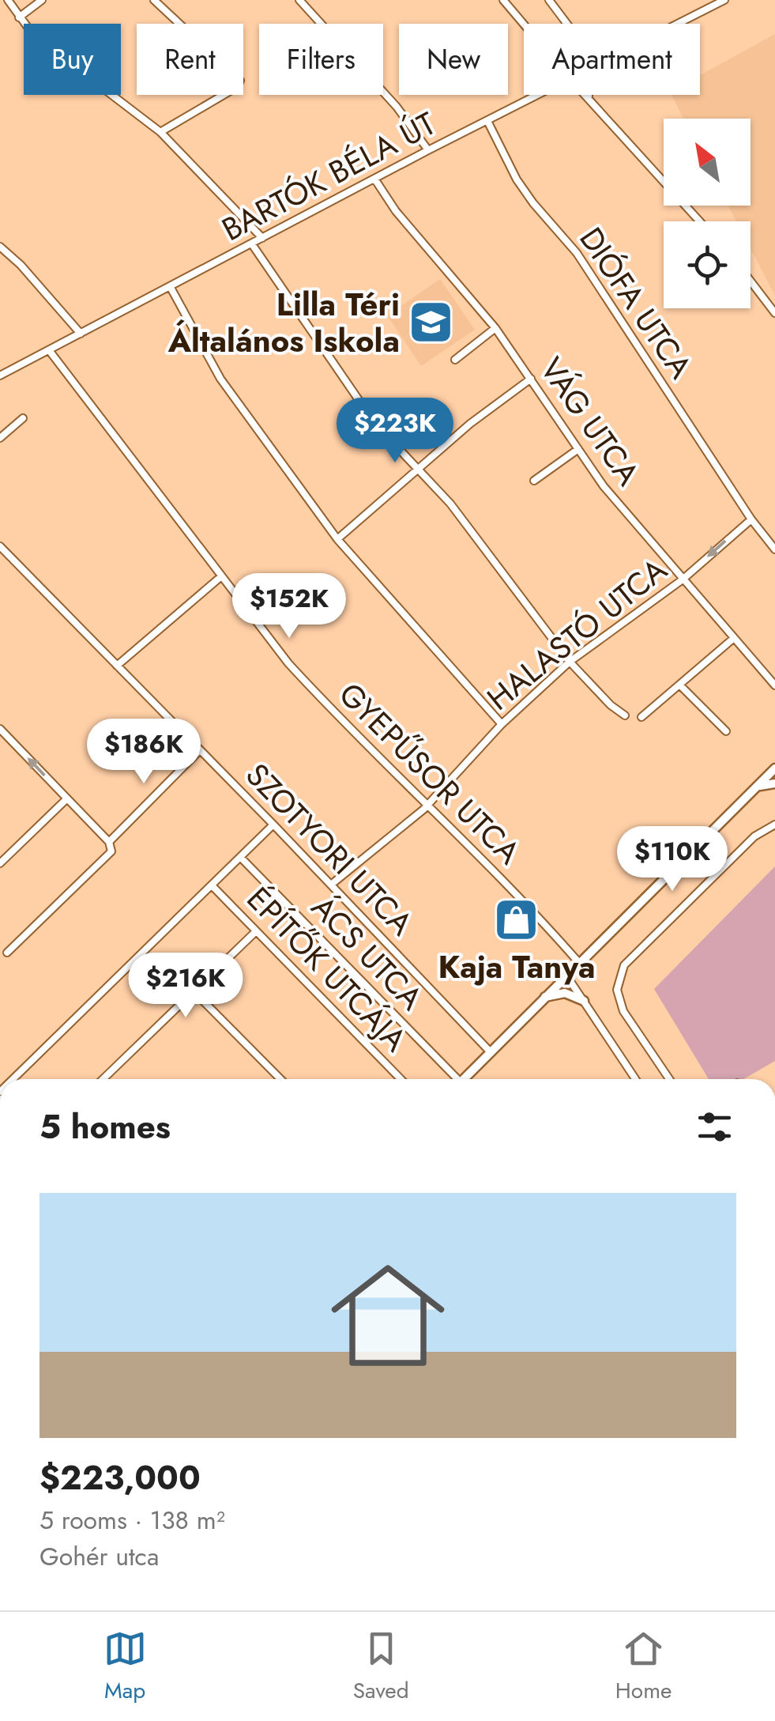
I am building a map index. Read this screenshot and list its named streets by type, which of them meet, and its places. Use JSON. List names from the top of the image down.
{
  "streets": {
    "street": [
      "BARTÓK BÉLA ÚT",
      "DIÓFA UTCA",
      "VÁG UTCA",
      "HALASTÓ UTCA",
      "GYEPŰSOR UTCA",
      "SZOTYORI UTCA",
      "ÁCS UTCA",
      "ÉPÍTŐK UTCÁJA"
    ]
  },
  "crossings": [
    ["BARTÓK BÉLA ÚT", "DIÓFA UTCA"],
    ["BARTÓK BÉLA ÚT", "VÁG UTCA"],
    ["BARTÓK BÉLA ÚT", "GYEPŰSOR UTCA"],
    ["DIÓFA UTCA", "HALASTÓ UTCA"],
    ["VÁG UTCA", "HALASTÓ UTCA"],
    ["HALASTÓ UTCA", "GYEPŰSOR UTCA"],
    ["HALASTÓ UTCA", "SZOTYORI UTCA"]
  ],
  "places": {
    "school or university": ["Lilla Téri Általános Iskola"],
    "shop": ["Kaja Tanya"]
  },
  "north": "top left",
  "page": {
    "chip": [
      "Buy",
      "Rent",
      "Filters",
      "New",
      "Apartment"
    ],
    "price": [
      "$223K",
      "$152K",
      "$186K",
      "$110K",
      "$216K"
    ],
    "heading": "5 homes",
    "list": [
      {
        "name": "$223,000",
        "note": "5 rooms · 138 m² · Gohér utca"
      }
    ],
    "tabs": ["Map", "Saved", "Home"]
  }
}
